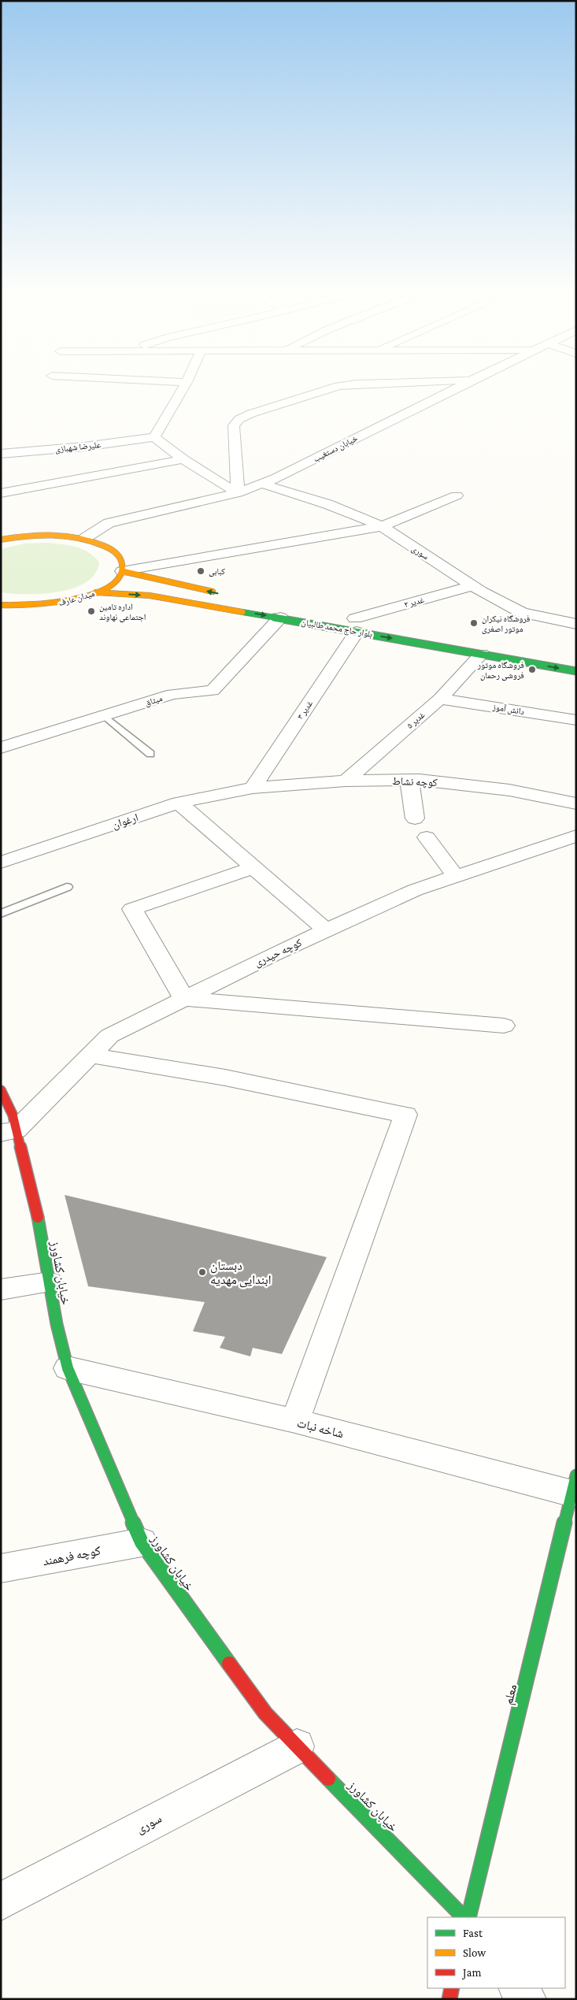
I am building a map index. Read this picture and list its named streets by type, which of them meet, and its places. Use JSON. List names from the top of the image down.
{
  "streets": {
    "main road": [
      "میدان عارف",
      "بلوار حاج محمد طالبیان",
      "خیابان کشاورز",
      "معلم"
    ],
    "street": [
      "علیرضا شهبازی",
      "خیابان دستغیب",
      "سوری",
      "غدیر ۲",
      "میثاق",
      "دانش آموز",
      "غدیر ۳",
      "غدیر ۵",
      "کوچه نشاط",
      "ارغوان",
      "کوچه حیدری",
      "شاخه نبات",
      "کوچه فرهمند"
    ]
  },
  "crossings": [
    ["خیابان دستغیب", "سوری"],
    ["سوری", "غدیر ۲"],
    ["سوری", "خیابان کشاورز"],
    ["میدان عارف", "بلوار حاج محمد طالبیان"],
    ["غدیر ۲", "بلوار حاج محمد طالبیان"],
    ["غدیر ۲", "غدیر ۳"],
    ["بلوار حاج محمد طالبیان", "میثاق"],
    ["بلوار حاج محمد طالبیان", "غدیر ۳"],
    ["بلوار حاج محمد طالبیان", "غدیر ۵"],
    ["دانش آموز", "غدیر ۵"],
    ["غدیر ۳", "کوچه نشاط"],
    ["غدیر ۳", "ارغوان"],
    ["غدیر ۵", "کوچه نشاط"],
    ["کوچه نشاط", "ارغوان"],
    ["کوچه حیدری", "خیابان کشاورز"],
    ["خیابان کشاورز", "شاخه نبات"],
    ["خیابان کشاورز", "کوچه فرهمند"],
    ["شاخه نبات", "معلم"]
  ],
  "places": [
    "کبابی",
    "اداره تامین اجتماعی نهاوند",
    "فروشگاه نیکران موتور اصغری",
    "فروشگاه موتور فروشی رحمان",
    "دبستان ابندایی مهدیه"
  ],
  "legend": ["Fast", "Slow", "Jam"]
}
